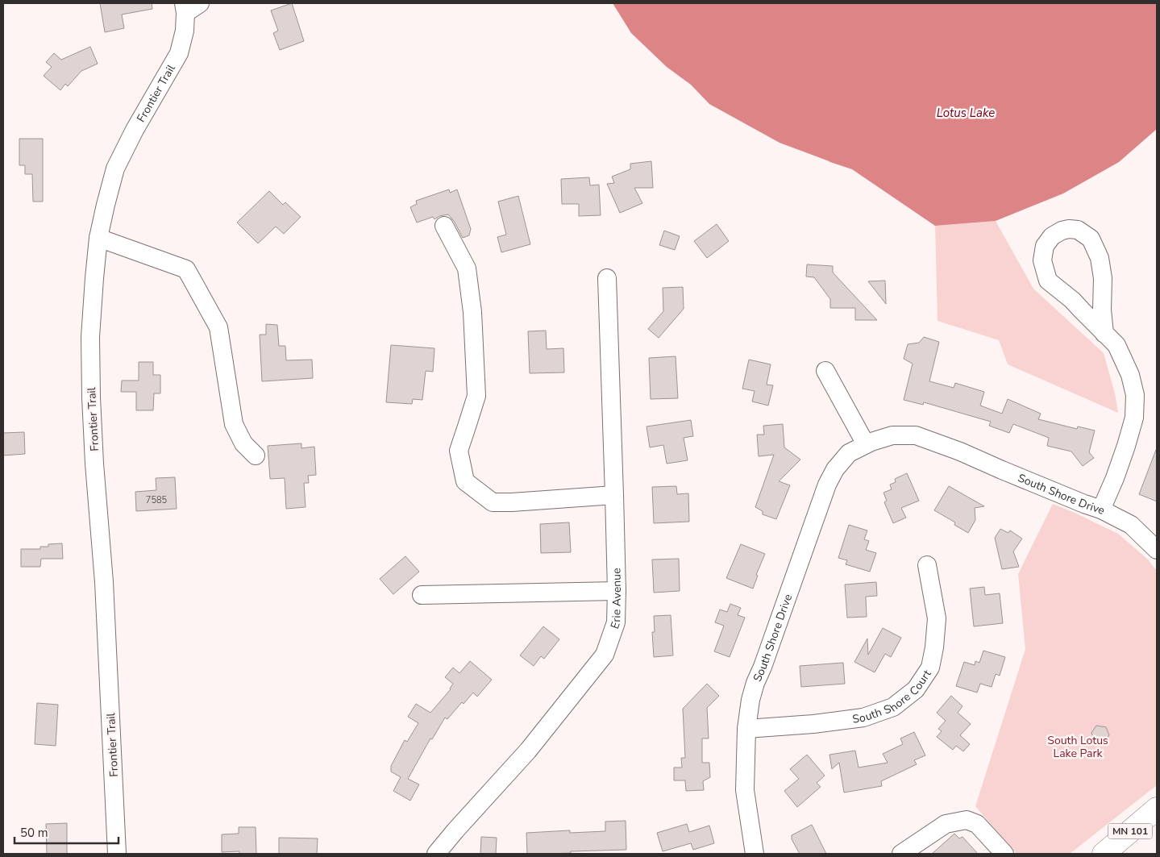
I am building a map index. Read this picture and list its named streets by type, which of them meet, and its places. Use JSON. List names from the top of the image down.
{
  "streets": {
    "main road": ["MN 101"],
    "street": [
      "Frontier Trail",
      "South Shore Drive",
      "Erie Avenue",
      "South Shore Court"
    ]
  },
  "crossings": [
    ["South Shore Drive", "South Shore Court"]
  ],
  "water": ["Lotus Lake"],
  "parks": ["South Lotus Lake Park"],
  "house_numbers": ["7585"],
  "scale_bar": "50 m"
}
